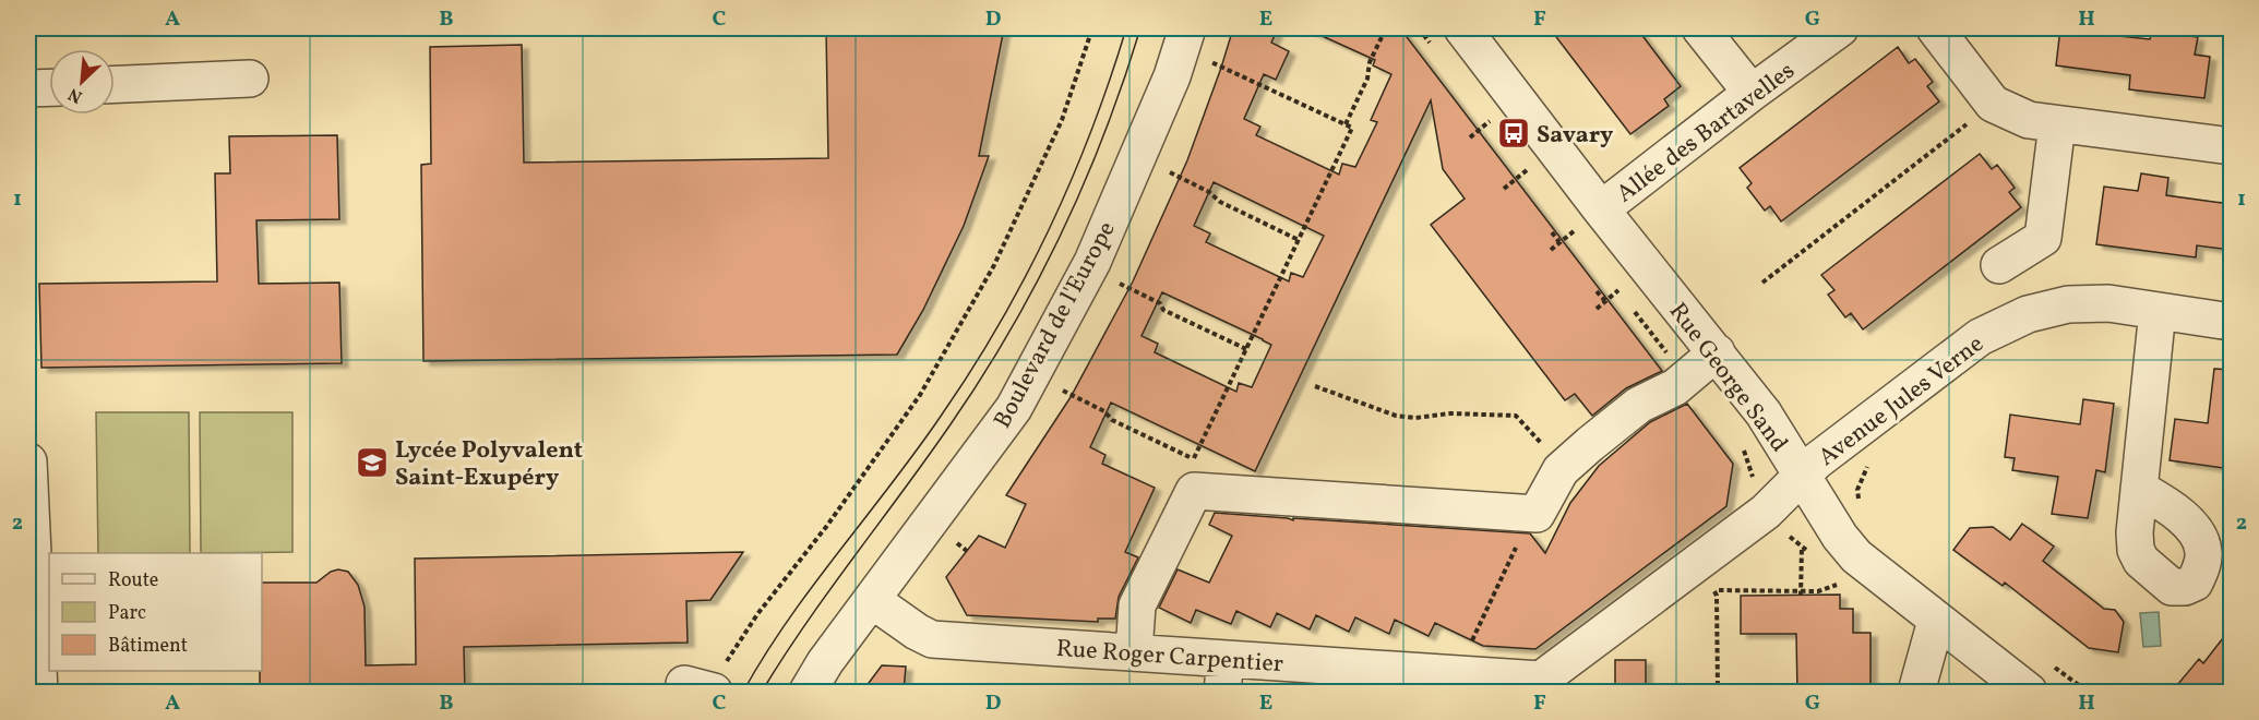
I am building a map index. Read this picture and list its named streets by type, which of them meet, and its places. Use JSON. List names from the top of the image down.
{
  "streets": {
    "street": [
      "Allée des Bartavelles",
      "Boulevard de l'Europe",
      "Rue George Sand",
      "Avenue Jules Verne",
      "Rue Roger Carpentier"
    ]
  },
  "crossings": [
    ["Allée des Bartavelles", "Rue George Sand"],
    ["Boulevard de l'Europe", "Rue Roger Carpentier"],
    ["Rue George Sand", "Avenue Jules Verne"],
    ["Rue George Sand", "Rue Roger Carpentier"],
    ["Avenue Jules Verne", "Rue Roger Carpentier"]
  ],
  "places": {
    "bus stop": ["Savary"],
    "school or university": ["Lycée Polyvalent Saint-Exupéry"]
  },
  "legend": ["Route", "Parc", "Bâtiment"],
  "north": "bottom left",
  "grid": {
    "columns": [
      "A",
      "B",
      "C",
      "D",
      "E",
      "F",
      "G",
      "H"
    ],
    "rows": ["1", "2"]
  }
}
